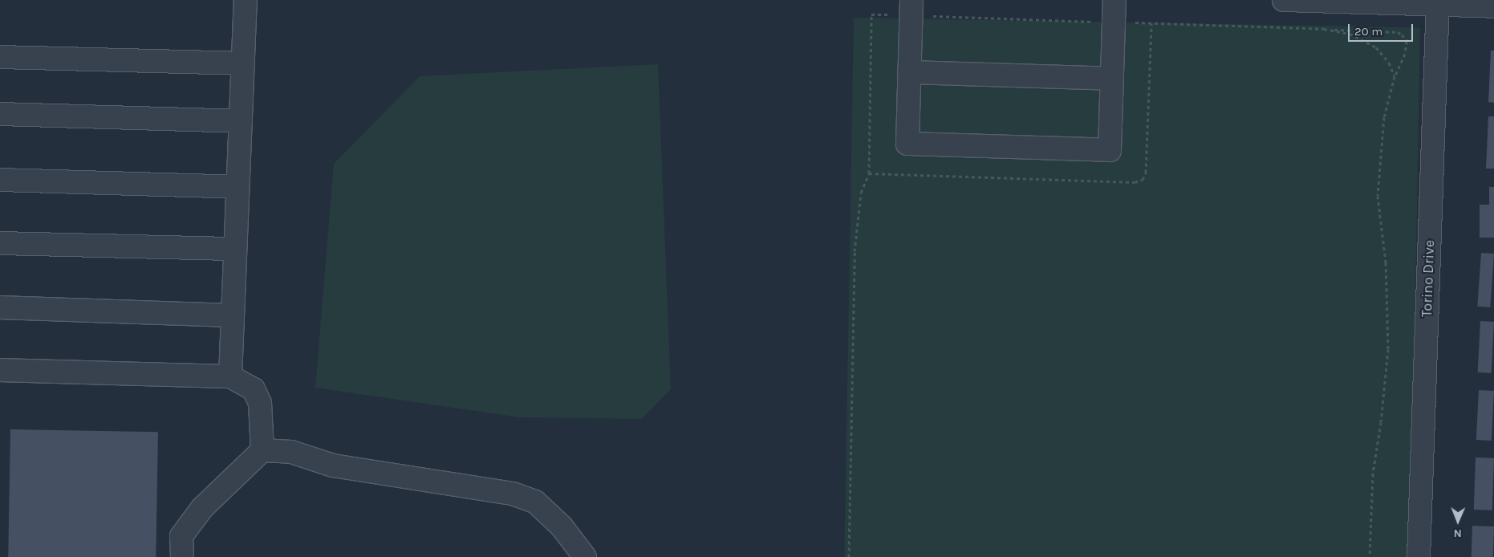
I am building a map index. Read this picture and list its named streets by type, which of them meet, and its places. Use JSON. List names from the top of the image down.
{
  "streets": {
    "street": ["Torino Drive"]
  },
  "scale_bar": "20 m",
  "north": "bottom"
}
